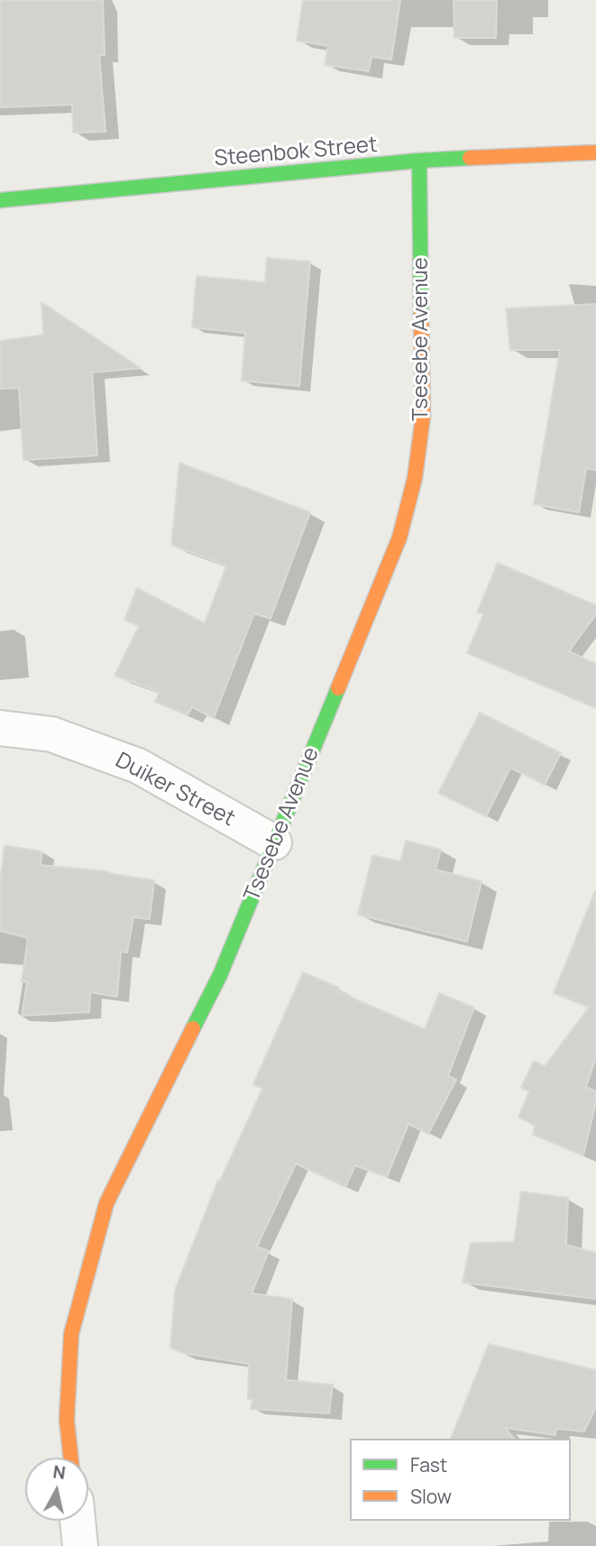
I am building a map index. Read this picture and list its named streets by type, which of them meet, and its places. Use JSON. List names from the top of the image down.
{
  "streets": {
    "street": ["Steenbok Street", "Tsesebe Avenue", "Duiker Street"]
  },
  "crossings": [
    ["Steenbok Street", "Tsesebe Avenue"],
    ["Tsesebe Avenue", "Duiker Street"]
  ],
  "legend": ["Fast", "Slow"],
  "north": "top"
}
